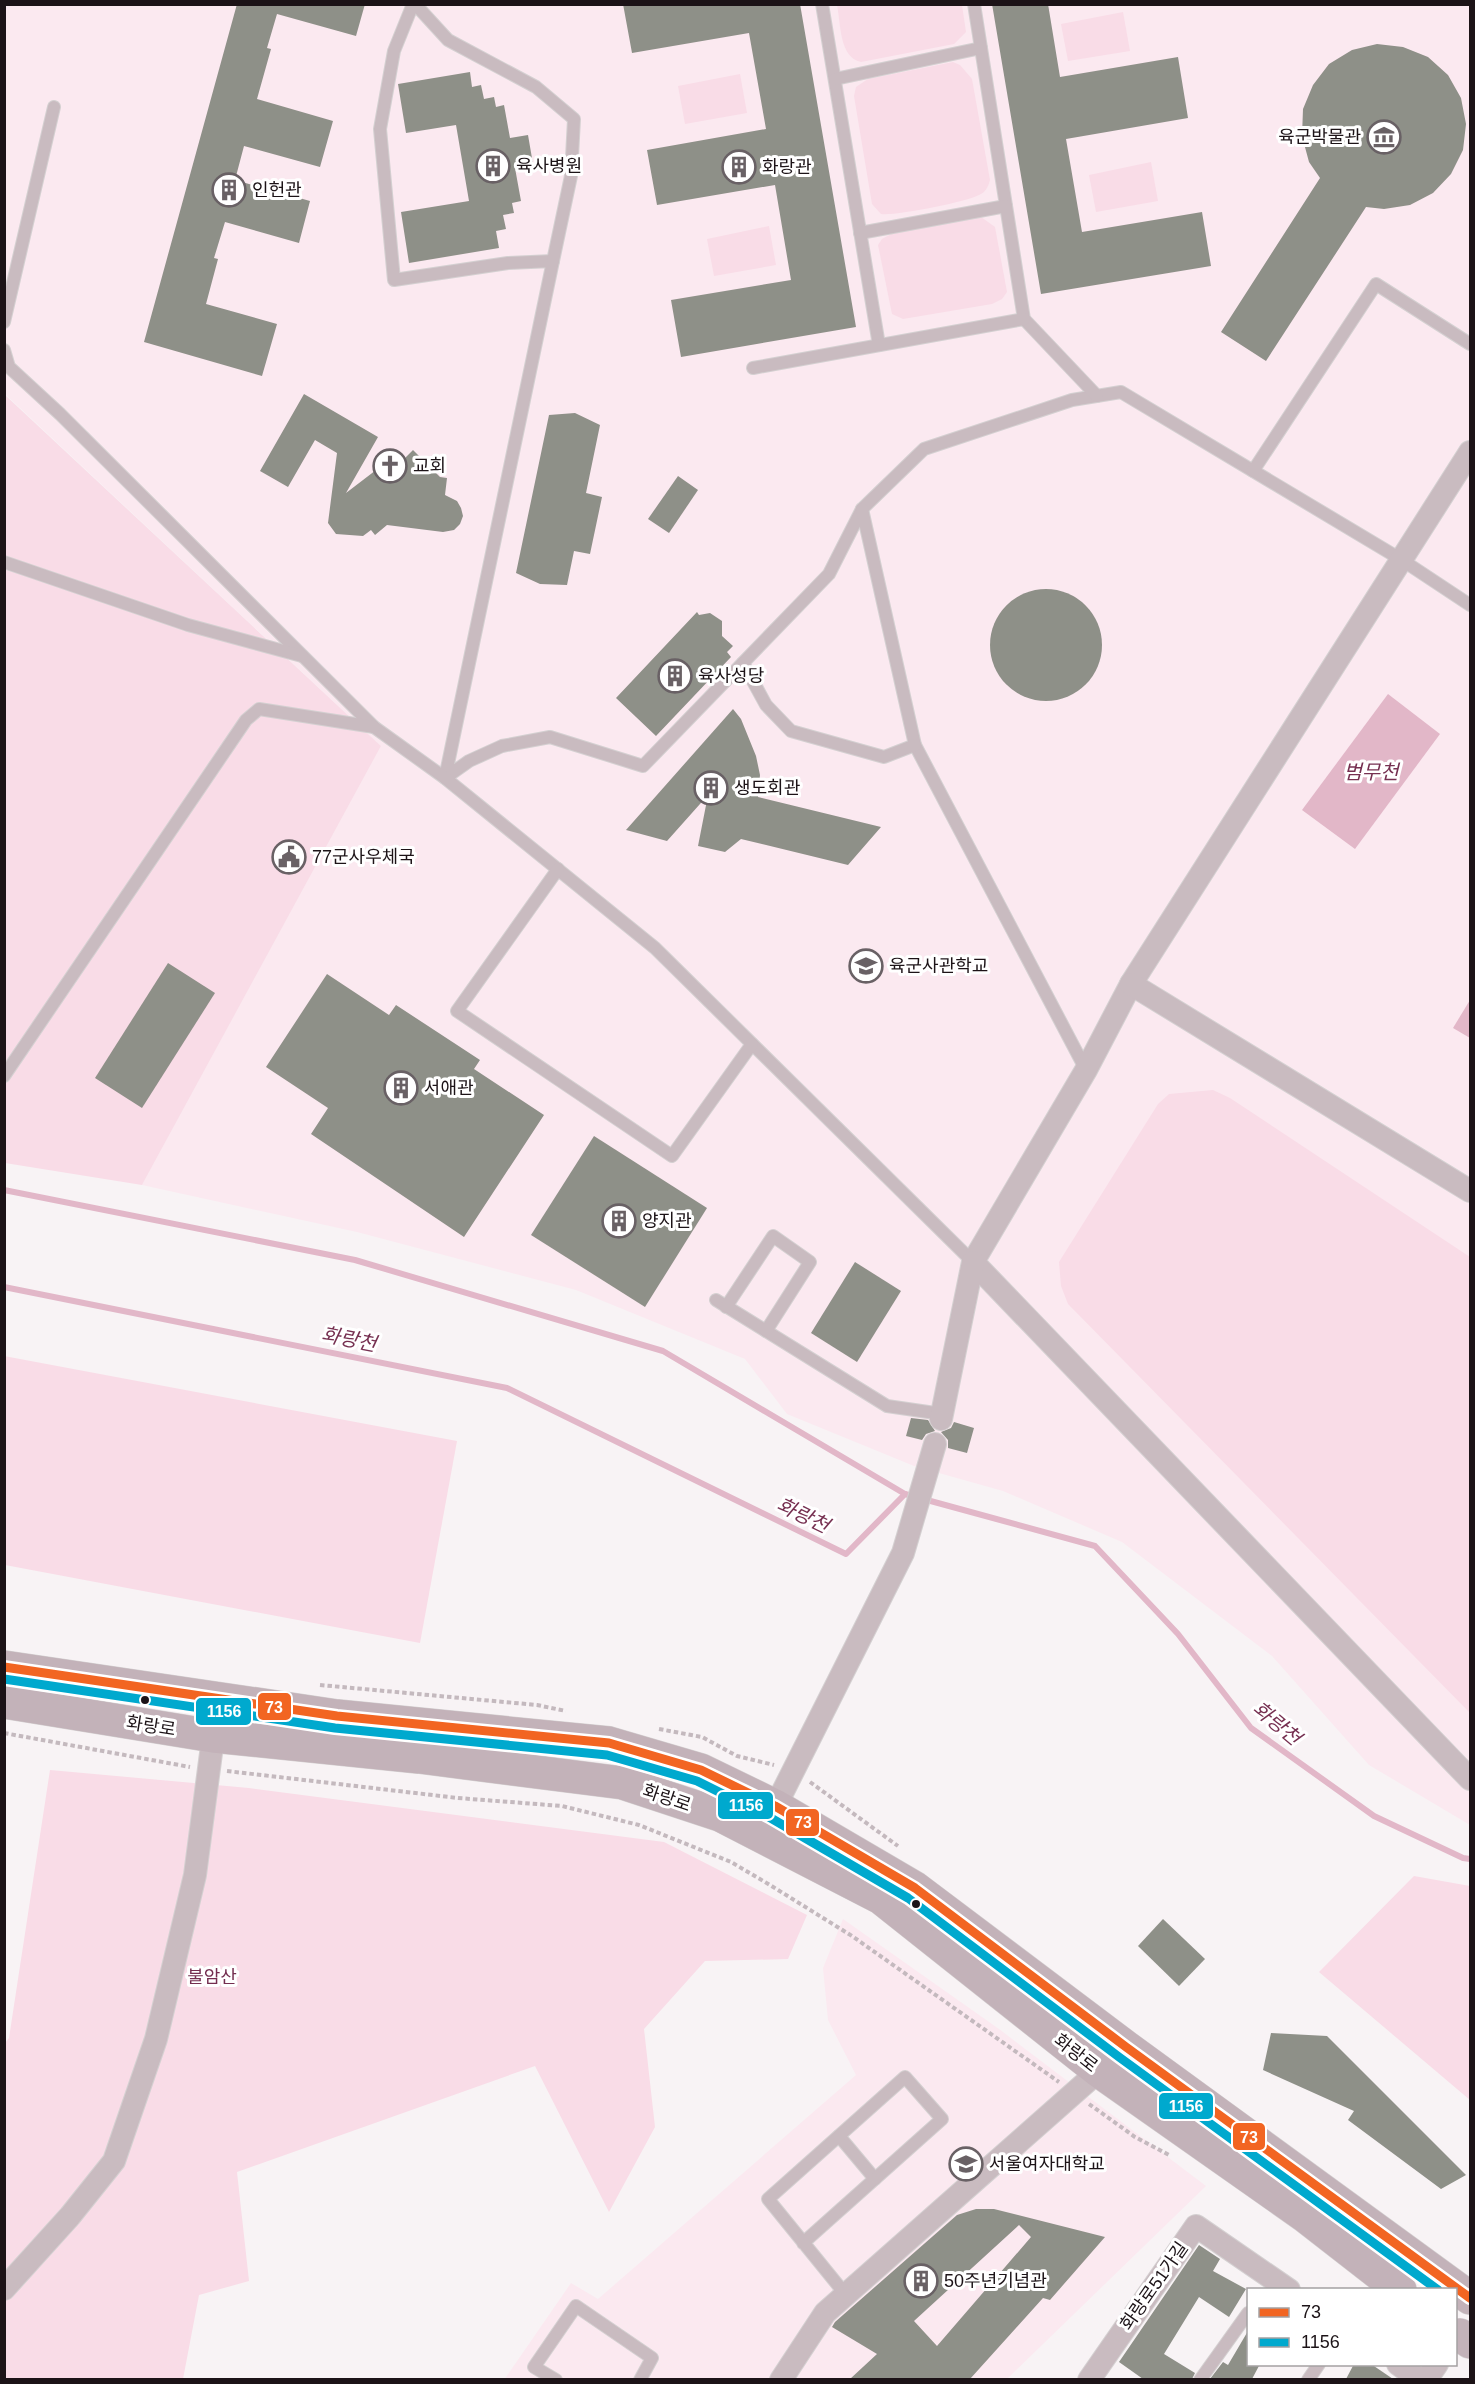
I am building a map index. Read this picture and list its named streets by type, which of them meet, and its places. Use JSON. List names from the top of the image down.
{
  "streets": {
    "main road": ["화랑로"],
    "street": ["화랑로51가길"]
  },
  "water": ["범무천", "화랑천"],
  "parks": ["불암산"],
  "places": {
    "museum": ["육군박물관"],
    "building": [
      "육사병원",
      "화랑관",
      "인헌관",
      "육사성당",
      "생도회관",
      "서애관",
      "양지관",
      "50주년기념관"
    ],
    "church": ["교회"],
    "public building": ["77군사우체국"],
    "school or university": ["육군사관학교", "서울여자대학교"]
  },
  "lines": ["transit line 73", "transit line 1156"],
  "legend": ["73", "1156"]
}
